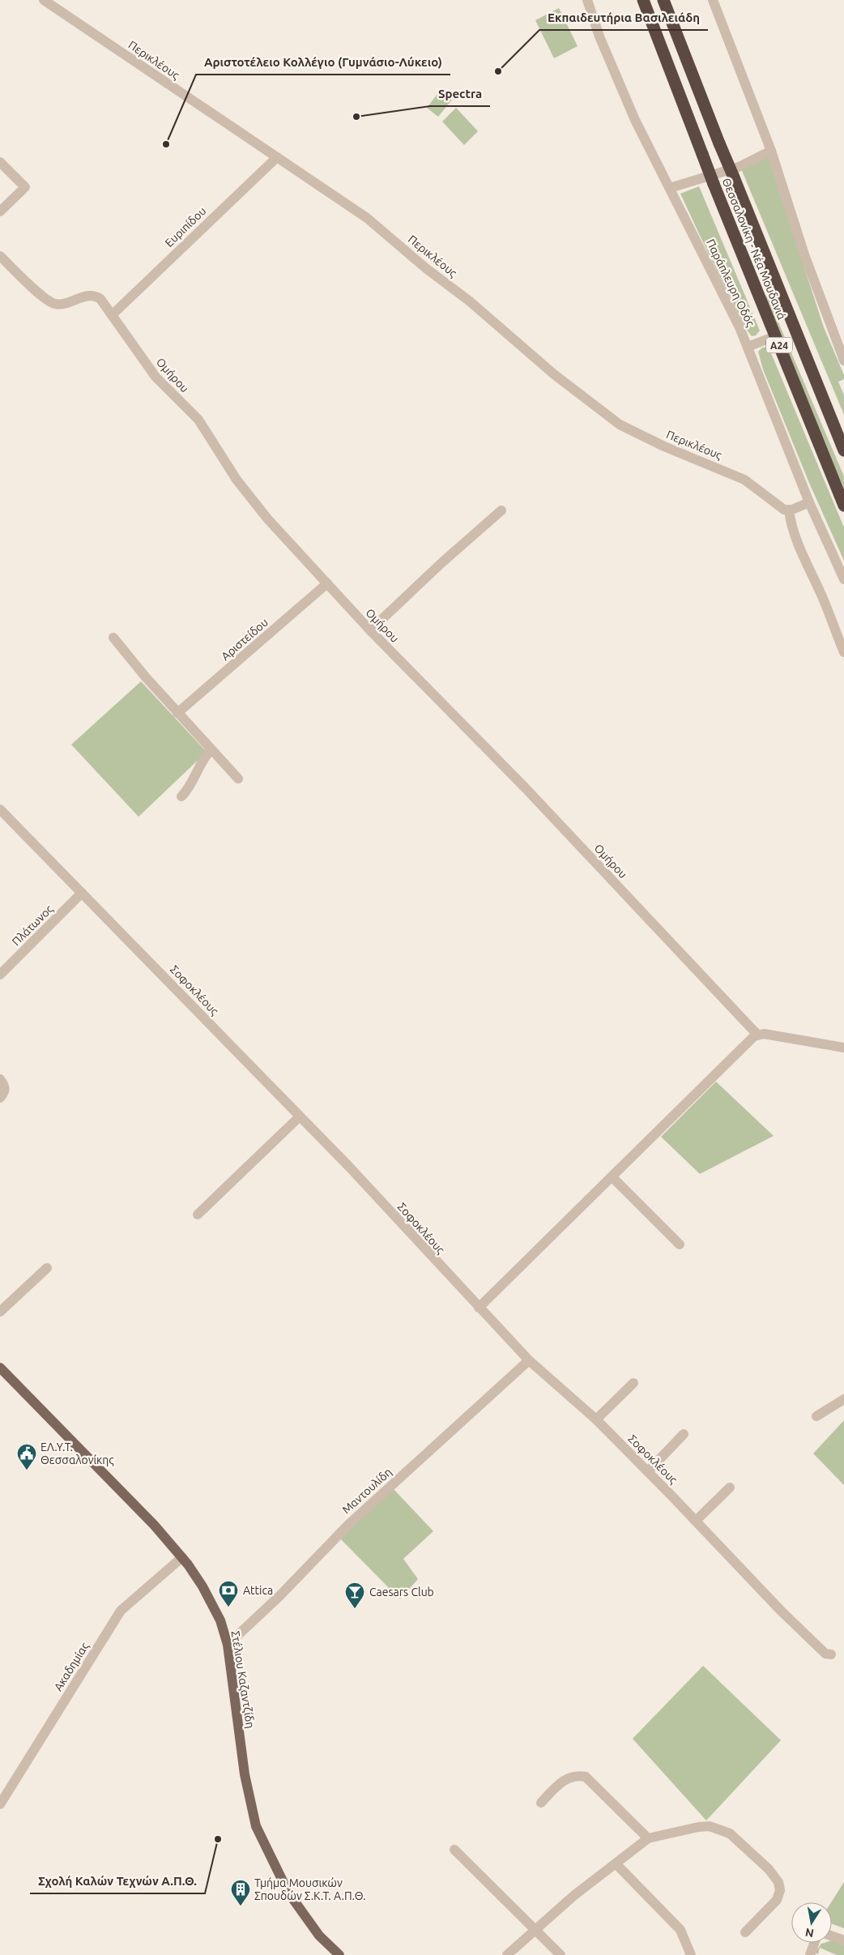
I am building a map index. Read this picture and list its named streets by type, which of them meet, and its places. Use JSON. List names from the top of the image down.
{
  "streets": {
    "highway": ["Θεσσαλονίκη - Νέα Μουδανιά", "Α24"],
    "main road": ["Στέλιου Καζαντζίδη"],
    "street": [
      "Περικλέους",
      "Ευριπίδου",
      "Παράπλευρη Οδός",
      "Ομήρου",
      "Αριστείδου",
      "Πλάτωνος",
      "Σοφοκλέους",
      "Μαντουλίδη",
      "Ακαδημίας"
    ]
  },
  "crossings": [
    ["Περικλέους", "Ευριπίδου"],
    ["Ευριπίδου", "Ομήρου"],
    ["Ομήρου", "Αριστείδου"],
    ["Πλάτωνος", "Σοφοκλέους"],
    ["Σοφοκλέους", "Μαντουλίδη"],
    ["Μαντουλίδη", "Στέλιου Καζαντζίδη"],
    ["Ακαδημίας", "Στέλιου Καζαντζίδη"]
  ],
  "places": {
    "other": [
      "Εκπαιδευτήρια Βασιλειάδη",
      "Spectra",
      "Αριστοτέλειο Κολλέγιο (Γυμνάσιο-Λύκειο)",
      "Σχολή Καλών Τεχνών Α.Π.Θ."
    ],
    "public building": ["ΕΛ.Υ.Τ. Θεσσαλονίκης"],
    "bank": ["Attica"],
    "bar": ["Caesars Club"],
    "building": ["Τμήμα Μουσικών Σπουδών Σ.Κ.Τ. Α.Π.Θ."]
  },
  "north": "bottom"
}
